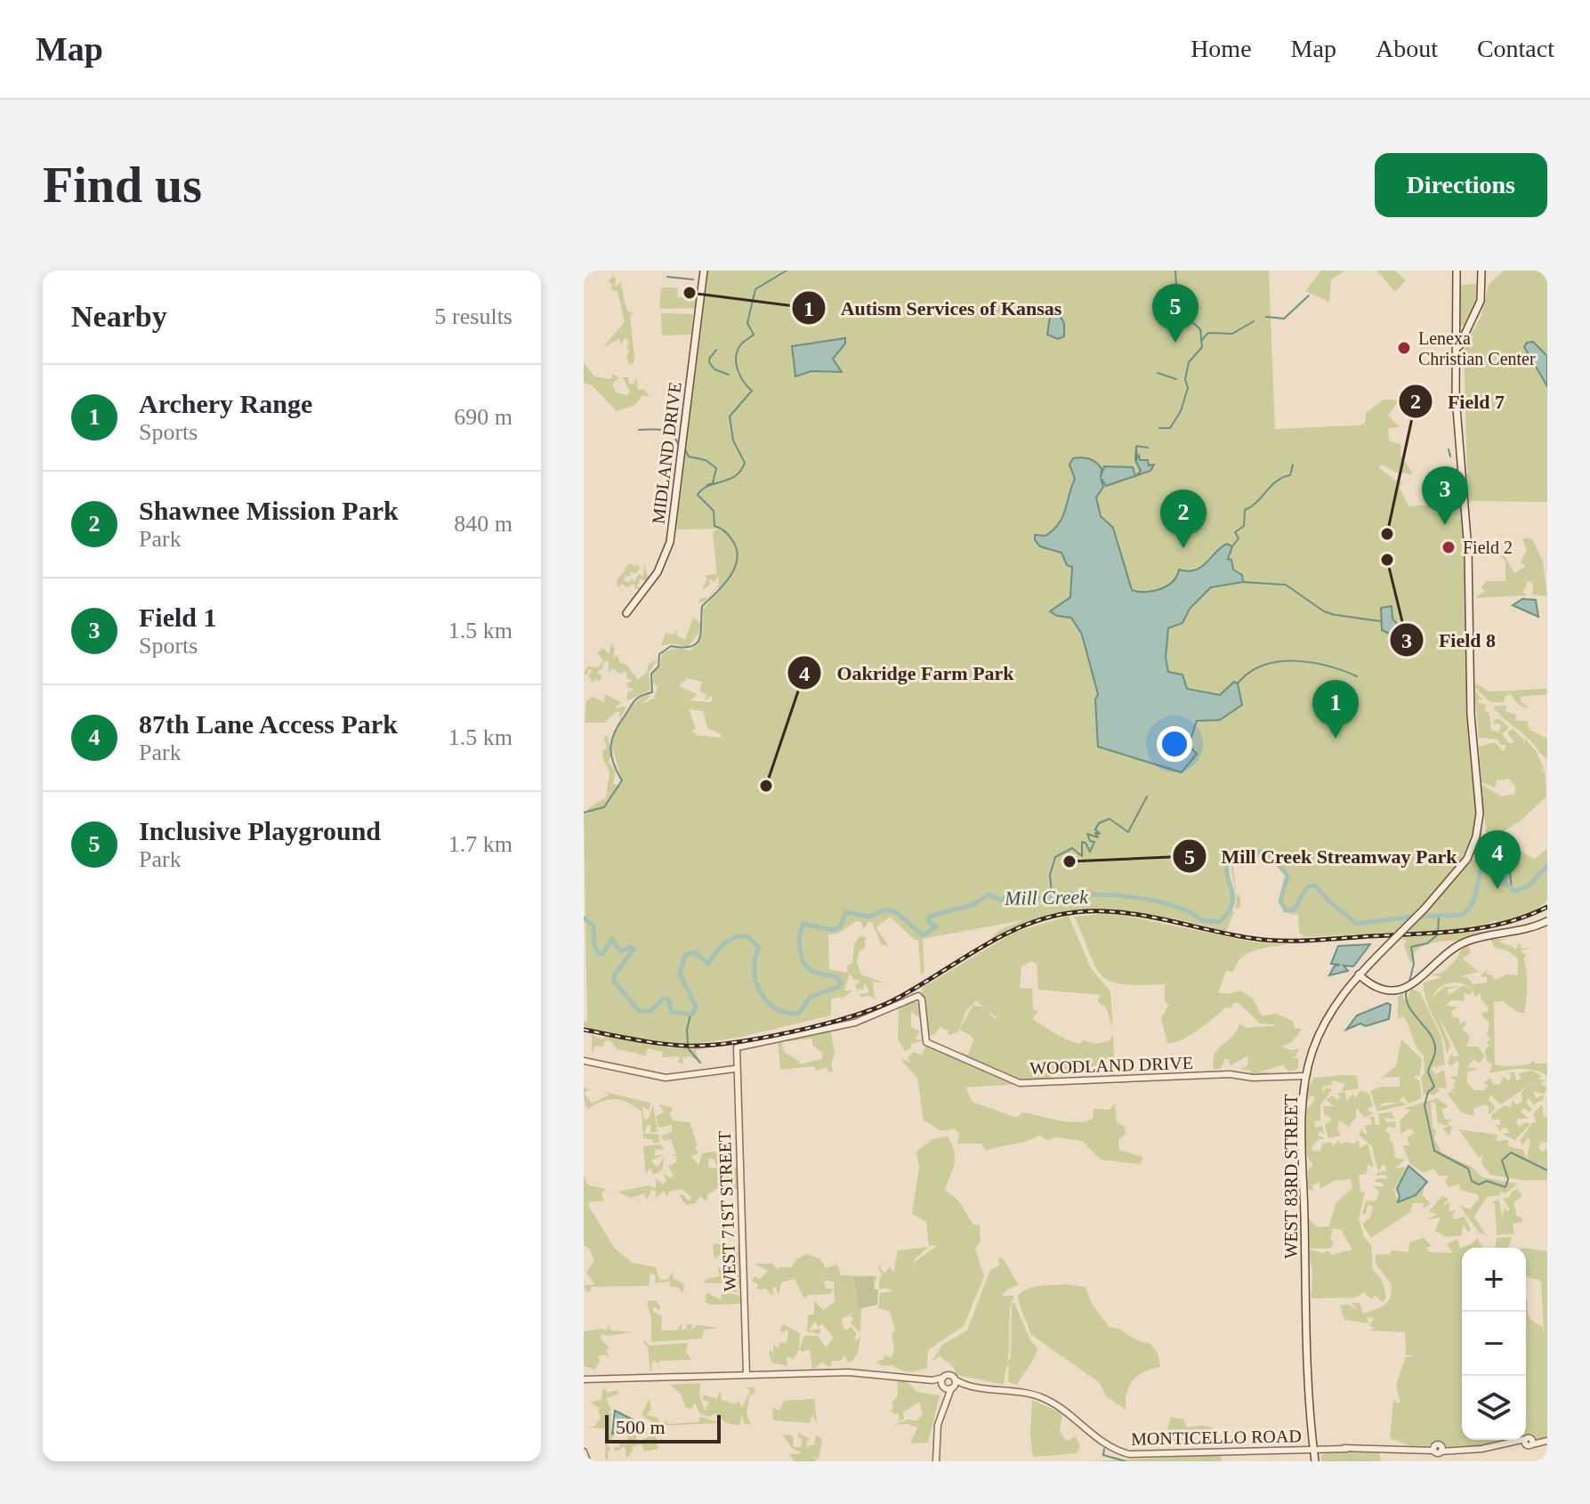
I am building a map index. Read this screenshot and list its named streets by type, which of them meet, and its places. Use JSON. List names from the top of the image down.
{
  "streets": {
    "main road": ["MIDLAND DRIVE", "WEST 83RD STREET"],
    "street": ["WOODLAND DRIVE", "WEST 71ST STREET", "MONTICELLO ROAD"]
  },
  "crossings": [
    ["WOODLAND DRIVE", "WEST 83RD STREET"],
    ["WOODLAND DRIVE", "WEST 71ST STREET"],
    ["WEST 83RD STREET", "MONTICELLO ROAD"],
    ["WEST 71ST STREET", "MONTICELLO ROAD"]
  ],
  "water": ["Mill Creek"],
  "places": [
    "Autism Services of Kansas",
    "Lenexa Christian Center",
    "Field 7",
    "Field 2",
    "Field 8",
    "Oakridge Farm Park",
    "Mill Creek Streamway Park"
  ],
  "scale_bar": "500 m",
  "page": {
    "header": "Map",
    "nav": [
      "Home",
      "Map",
      "About",
      "Contact"
    ],
    "buttons": "Directions",
    "title": "Find us",
    "heading": ["Nearby", "5 results"],
    "pins": [
      "5",
      "3",
      "2",
      "1",
      "4"
    ],
    "list": [
      {
        "mark": "1",
        "name": "Archery Range",
        "note": "Sports",
        "value": "690 m"
      },
      {
        "mark": "2",
        "name": "Shawnee Mission Park",
        "note": "Park",
        "value": "840 m"
      },
      {
        "mark": "3",
        "name": "Field 1",
        "note": "Sports",
        "value": "1.5 km"
      },
      {
        "mark": "4",
        "name": "87th Lane Access Park",
        "note": "Park",
        "value": "1.5 km"
      },
      {
        "mark": "5",
        "name": "Inclusive Playground",
        "note": "Park",
        "value": "1.7 km"
      }
    ],
    "map_buttons": ["+", "−"],
    "scale": "500 m"
  }
}
